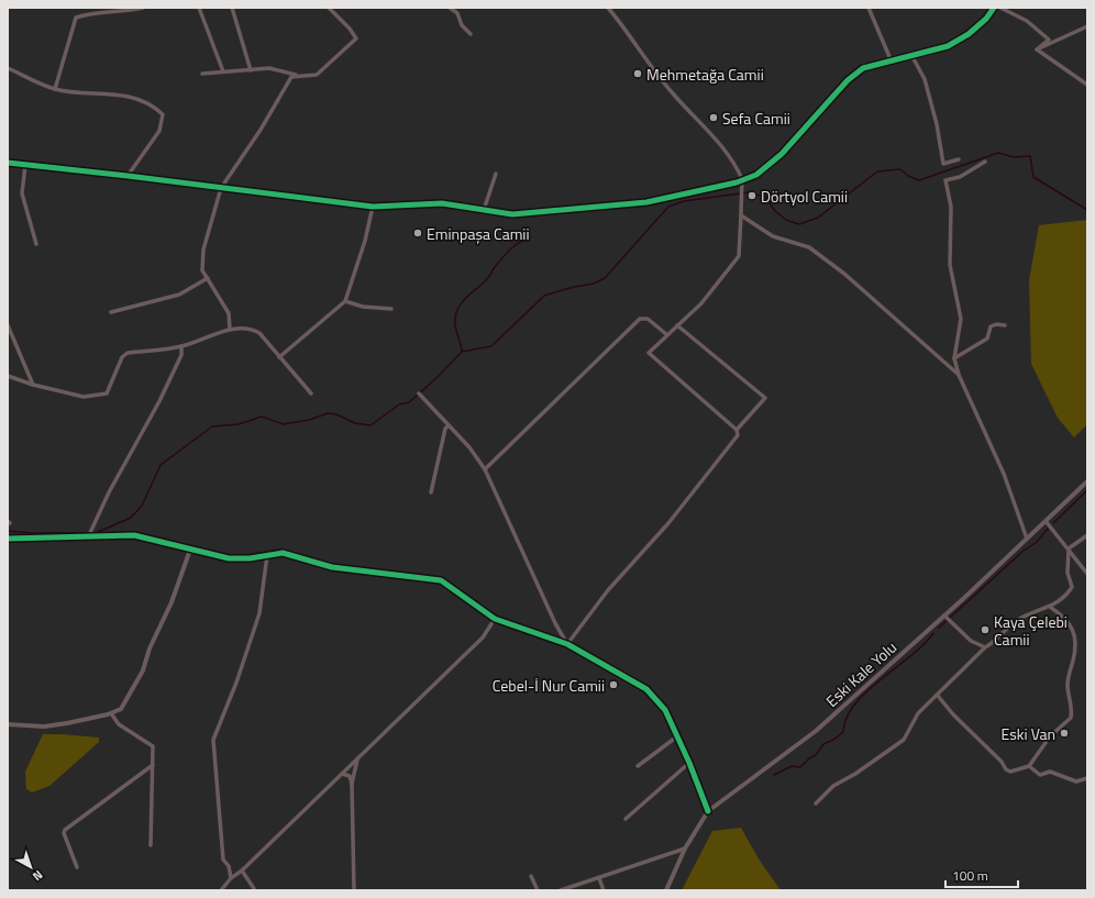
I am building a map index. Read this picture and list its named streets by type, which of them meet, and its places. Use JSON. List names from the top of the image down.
{
  "streets": {
    "street": ["Eski Kale Yolu"]
  },
  "places": [
    "Mehmetağa Camii",
    "Sefa Camii",
    "Dörtyol Camii",
    "Eminpaşa Camii",
    "Kaya Çelebi Camii",
    "Cebel-İ Nur Camii",
    "Eski Van"
  ],
  "scale_bar": "100 m",
  "north": "bottom right"
}
